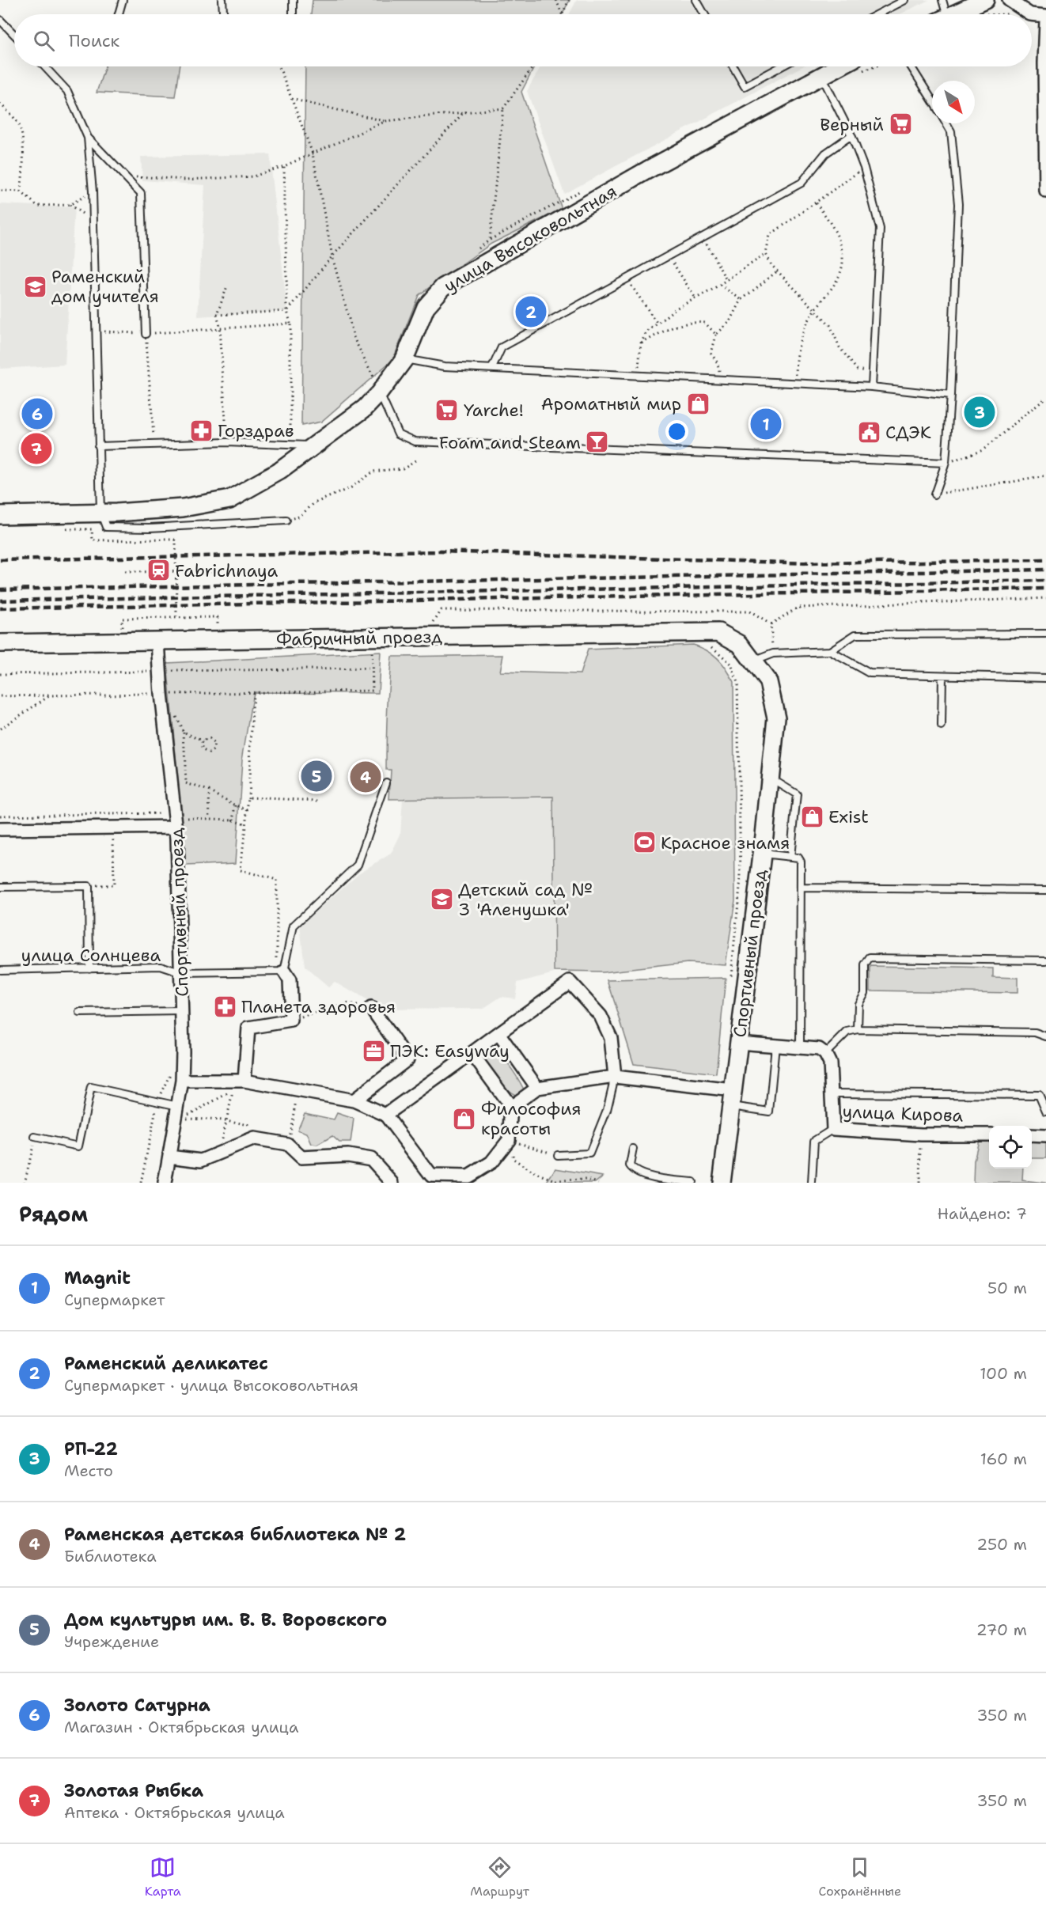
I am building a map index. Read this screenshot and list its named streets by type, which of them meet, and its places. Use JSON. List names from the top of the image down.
{
  "streets": {
    "main road": ["улица Высоковольтная", "Фабричный проезд", "Спортивный проезд"],
    "street": ["улица Кирова"],
    "lane": ["улица Солнцева"]
  },
  "crossings": [
    ["Фабричный проезд", "Спортивный проезд"],
    ["Спортивный проезд", "улица Солнцева"]
  ],
  "places": {
    "supermarket": ["Верный", "Yarche!"],
    "school or university": ["Раменский дом учителя", "Детский сад № 3 'Аленушка'"],
    "shop": ["Ароматный мир", "Exist", "Философия красоты"],
    "pharmacy": ["Горздрав", "Планета здоровья"],
    "public building": ["СДЭК"],
    "bar": ["Foam and Steam"],
    "station": ["Fabrichnaya"],
    "sports": ["Красное знамя"],
    "office": ["ПЭК: Easyway"]
  },
  "north": "bottom right",
  "page": {
    "search": "Поиск",
    "pins": [
      "2",
      "3",
      "6",
      "1",
      "7",
      "5",
      "4"
    ],
    "heading": ["Рядом", "Найдено: 7"],
    "list": [
      {
        "mark": "1",
        "name": "Magnit",
        "note": "Супермаркет",
        "value": "50 m"
      },
      {
        "mark": "2",
        "name": "Раменский деликатес",
        "note": "Супермаркет · улица Высоковольтная",
        "value": "100 m"
      },
      {
        "mark": "3",
        "name": "РП-22",
        "note": "Место",
        "value": "160 m"
      },
      {
        "mark": "4",
        "name": "Раменская детская библиотека № 2",
        "note": "Библиотека",
        "value": "250 m"
      },
      {
        "mark": "5",
        "name": "Дом культуры им. В. В. Воровского",
        "note": "Учреждение",
        "value": "270 m"
      },
      {
        "mark": "6",
        "name": "Золото Сатурна",
        "note": "Магазин · Октябрьская улица",
        "value": "350 m"
      },
      {
        "mark": "7",
        "name": "Золотая Рыбка",
        "note": "Аптека · Октябрьская улица",
        "value": "350 m"
      }
    ],
    "nav": ["Карта", "Маршрут", "Сохранённые"]
  }
}
